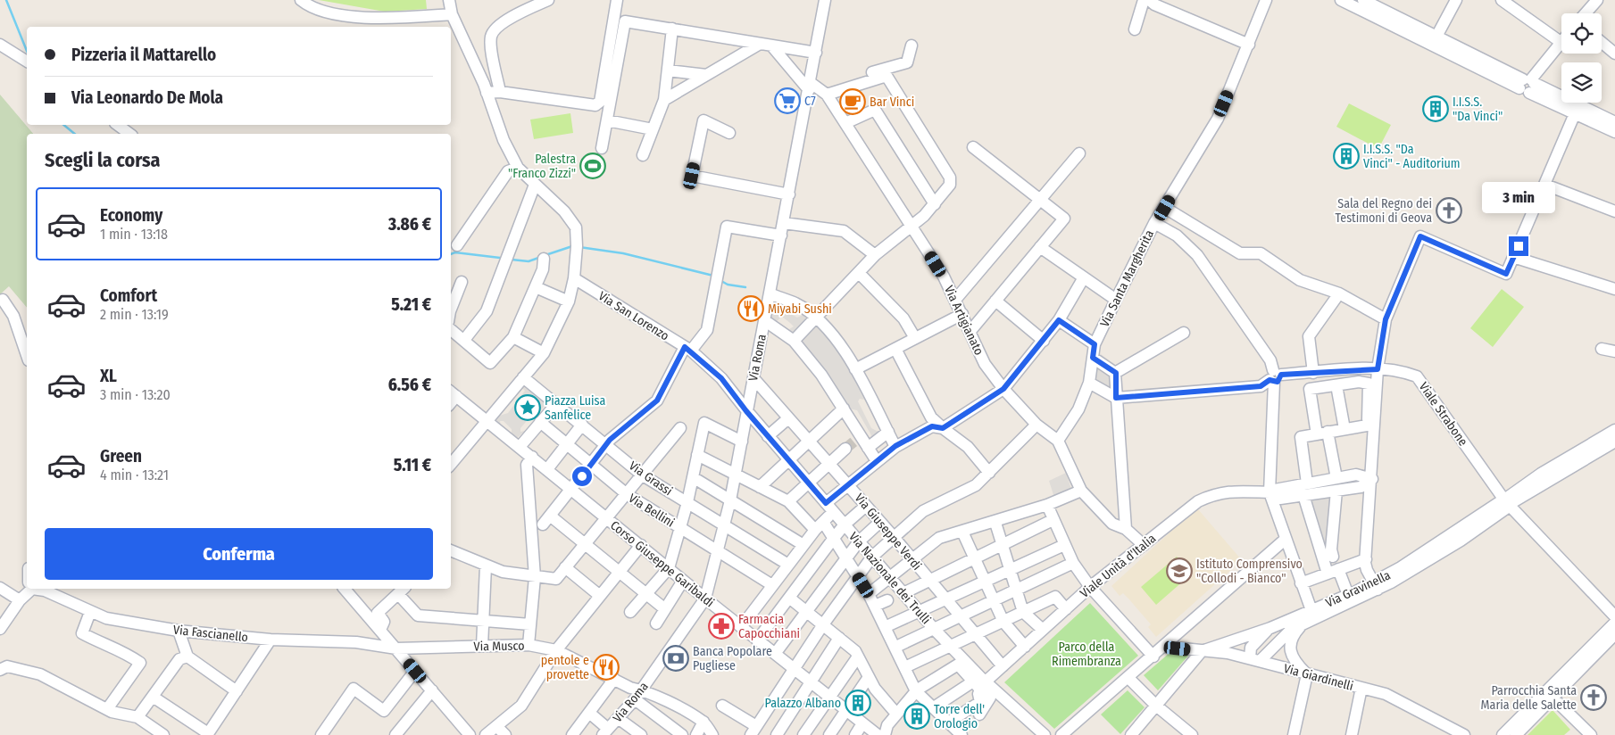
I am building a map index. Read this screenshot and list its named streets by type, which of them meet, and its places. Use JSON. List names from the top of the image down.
{
  "streets": {
    "street": [
      "Via Santa Margherita",
      "Via San Lorenzo",
      "Via Artigianato",
      "Via Roma",
      "Viale Strabone",
      "Via Grassi",
      "Via Bellini",
      "Via Giuseppe Verdi",
      "Corso Giuseppe Garibaldi",
      "Viale Unità d'Italia",
      "Via Nazionale dei Trulli",
      "Via Gravinella",
      "Via Fascianello",
      "Via Musco",
      "Via Giardinelli"
    ]
  },
  "crossings": [
    ["Via Santa Margherita", "Via Artigianato"],
    ["Via San Lorenzo", "Via Roma"],
    ["Via San Lorenzo", "Via Nazionale dei Trulli"],
    ["Via Artigianato", "Via Roma"],
    ["Via Roma", "Via Grassi"],
    ["Via Roma", "Via Bellini"],
    ["Via Roma", "Via Giuseppe Verdi"],
    ["Via Roma", "Corso Giuseppe Garibaldi"],
    ["Via Roma", "Via Nazionale dei Trulli"],
    ["Via Roma", "Via Musco"],
    ["Viale Strabone", "Via Gravinella"],
    ["Via Giuseppe Verdi", "Viale Unità d'Italia"],
    ["Viale Unità d'Italia", "Via Nazionale dei Trulli"],
    ["Via Gravinella", "Via Giardinelli"],
    ["Via Fascianello", "Via Musco"]
  ],
  "parks": ["Parco della Rimembranza"],
  "places": {
    "supermarket": ["C7"],
    "cafe": ["Bar Vinci"],
    "building": [
      "I.I.S.S. \"Da Vinci\"",
      "I.I.S.S. \"Da Vinci\" - Auditorium",
      "Palazzo Albano",
      "Torre dell' Orologio"
    ],
    "sports": ["Palestra \"Franco Zizzi\""],
    "church": ["Sala del Regno dei Testimoni di Geova", "Parrocchia Santa Maria delle Salette"],
    "restaurant": ["Miyabi Sushi", "pentole e provette"],
    "place": ["Piazza Luisa Sanfelice"],
    "school or university": ["Istituto Comprensivo \"Collodi - Bianco\""],
    "pharmacy": ["Farmacia Capocchiani"],
    "bank": ["Banca Popolare Pugliese"]
  },
  "page": {
    "banner": ["Pizzeria il Mattarello", "Via Leonardo De Mola"],
    "heading": "Scegli la corsa",
    "bubble": "3 min",
    "list": [
      {
        "name": "Economy",
        "note": "1 min · 13:18",
        "value": "3.86 €"
      },
      {
        "name": "Comfort",
        "note": "2 min · 13:19",
        "value": "5.21 €"
      },
      {
        "name": "XL",
        "note": "3 min · 13:20",
        "value": "6.56 €"
      },
      {
        "name": "Green",
        "note": "4 min · 13:21",
        "value": "5.11 €"
      }
    ],
    "buttons": "Conferma"
  }
}
